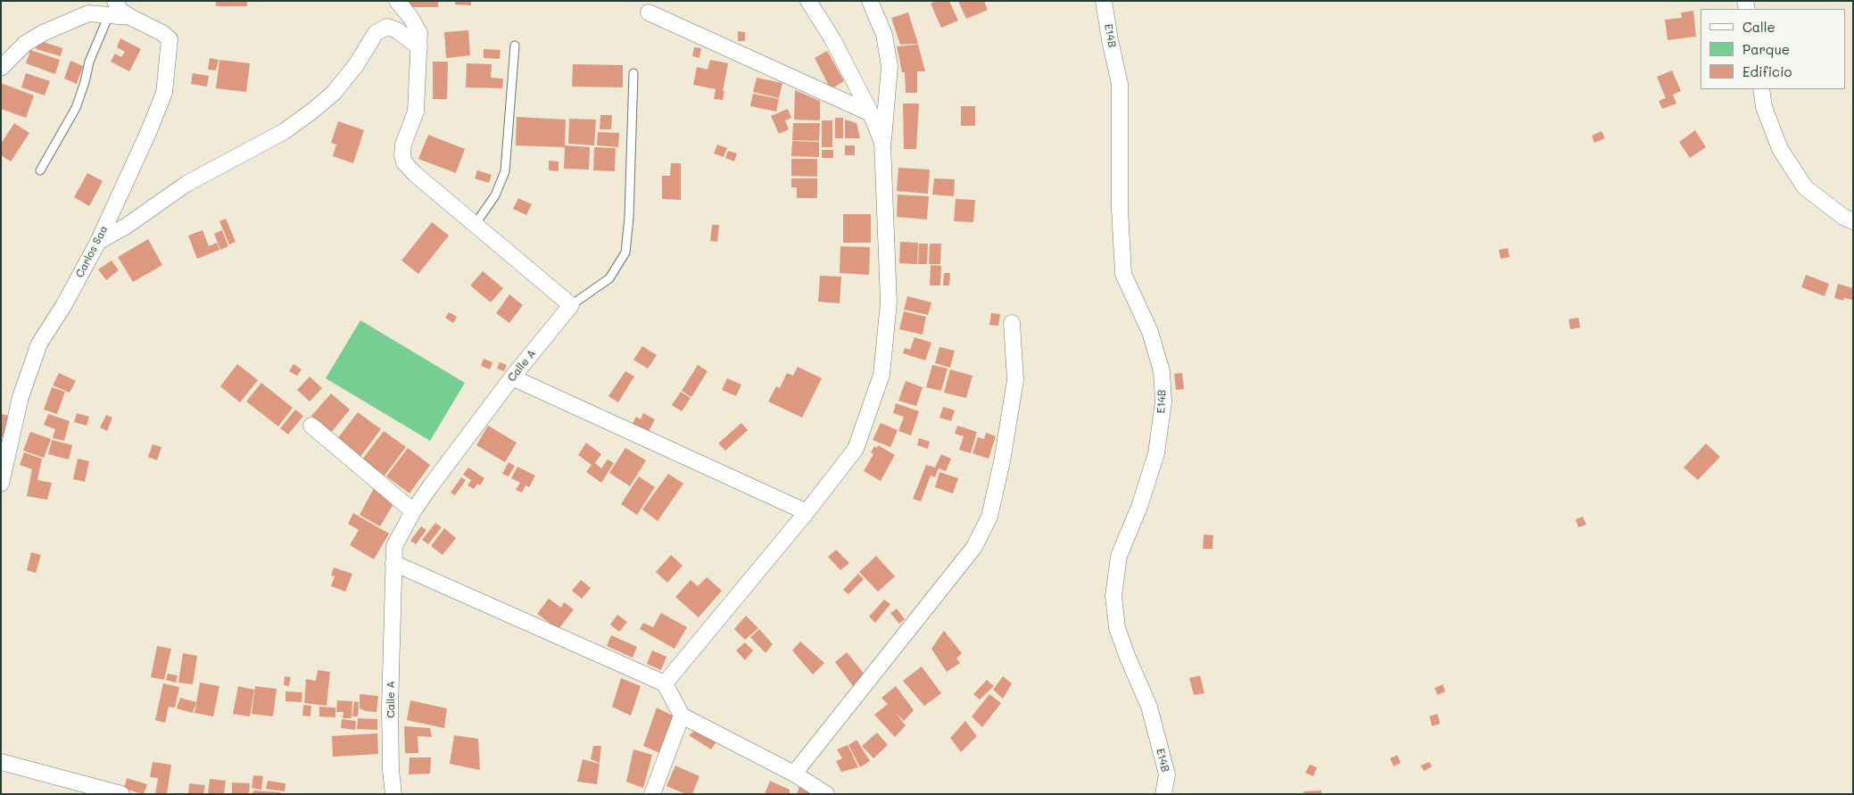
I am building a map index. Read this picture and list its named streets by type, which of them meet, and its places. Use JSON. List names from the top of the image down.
{
  "streets": {
    "street": ["E14B", "Carlos Saa", "Calle A"]
  },
  "legend": ["Calle", "Parque", "Edificio"]
}
